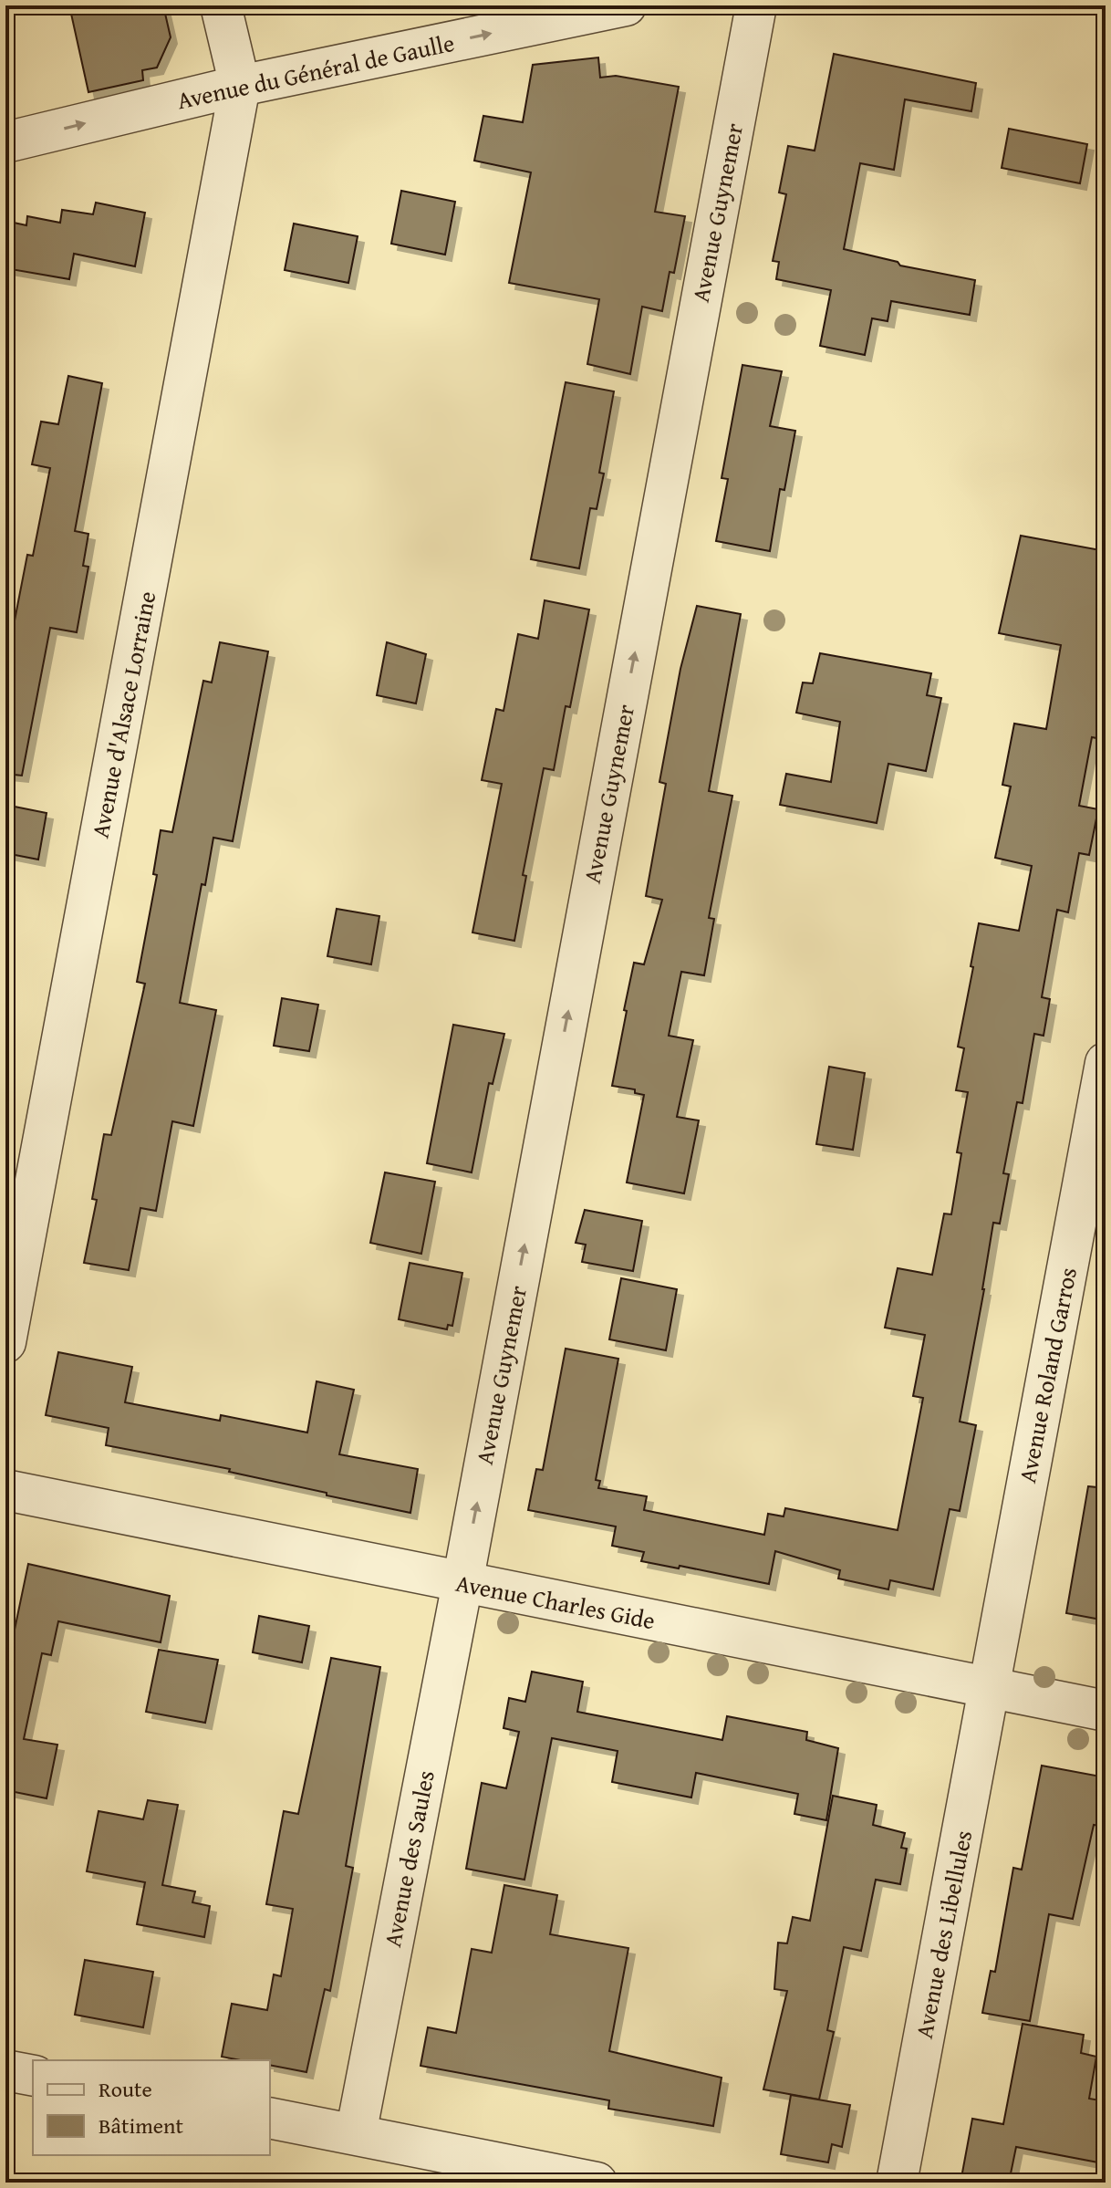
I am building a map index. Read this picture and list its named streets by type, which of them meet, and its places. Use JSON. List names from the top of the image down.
{
  "streets": {
    "street": [
      "Avenue du Général de Gaulle",
      "Avenue Guynemer",
      "Avenue d'Alsace Lorraine",
      "Avenue Roland Garros",
      "Avenue Charles Gide",
      "Avenue des Saules",
      "Avenue des Libellules"
    ]
  },
  "crossings": [
    ["Avenue du Général de Gaulle", "Avenue d'Alsace Lorraine"],
    ["Avenue Guynemer", "Avenue Charles Gide"],
    ["Avenue Guynemer", "Avenue des Saules"],
    ["Avenue Roland Garros", "Avenue Charles Gide"],
    ["Avenue Roland Garros", "Avenue des Libellules"],
    ["Avenue Charles Gide", "Avenue des Saules"],
    ["Avenue Charles Gide", "Avenue des Libellules"]
  ],
  "one_way": ["Avenue du Général de Gaulle", "Avenue Guynemer"],
  "legend": ["Route", "Bâtiment"]
}
